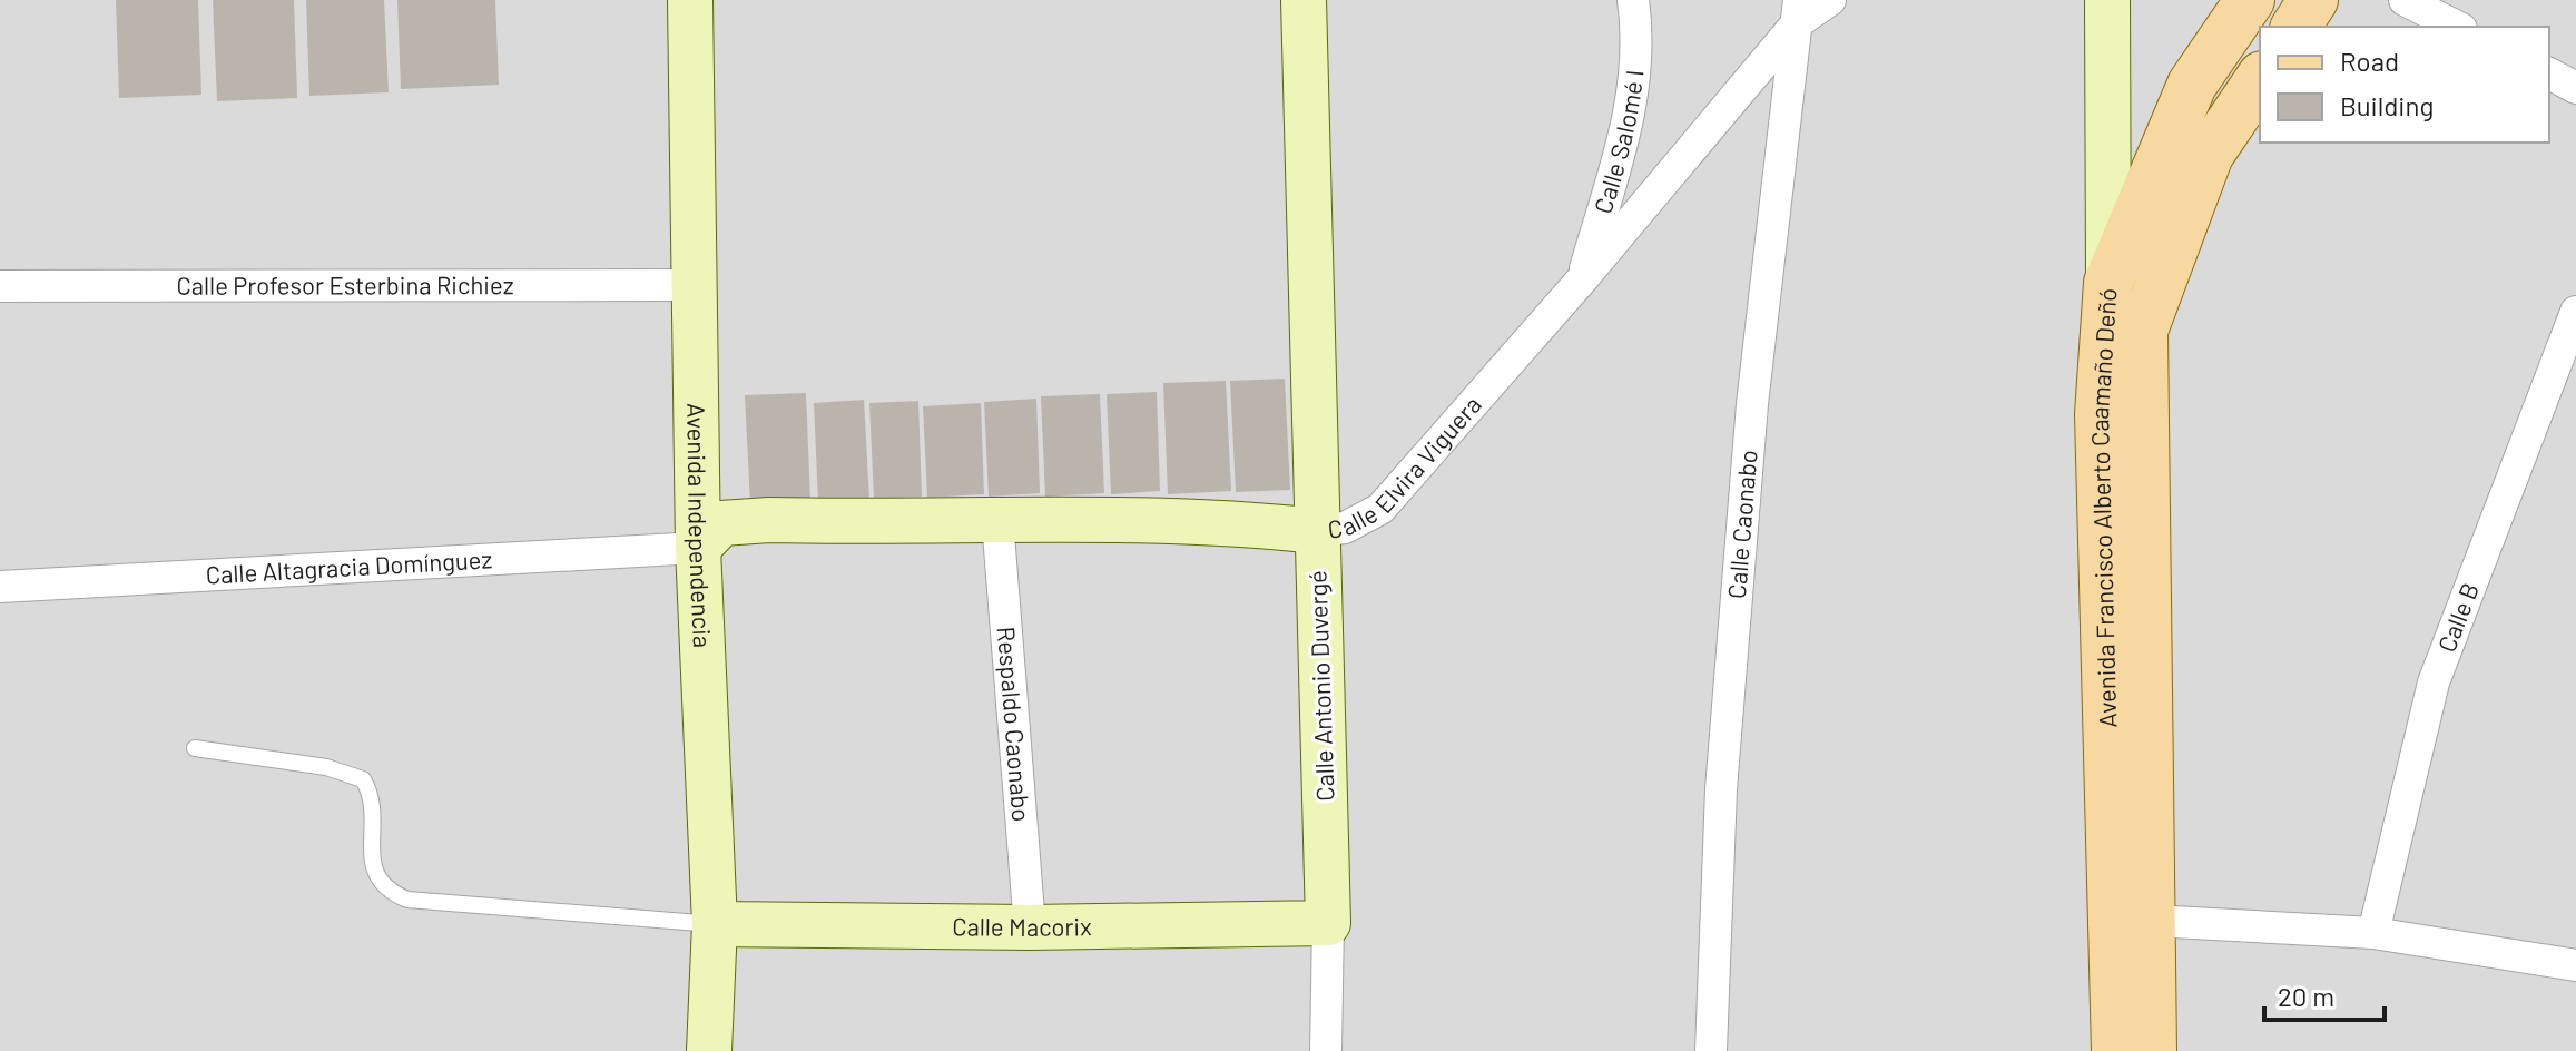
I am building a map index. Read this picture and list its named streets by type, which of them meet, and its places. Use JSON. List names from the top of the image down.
{
  "streets": {
    "main road": [
      "Calle Elvira Viguera",
      "Avenida Francisco Alberto Caamaño Deñó",
      "Avenida Independencia",
      "Calle Antonio Duvergé",
      "Calle Macorix"
    ],
    "street": [
      "Calle Salomé I",
      "Calle Profesor Esterbina Richiez",
      "Calle Caonabo",
      "Calle Altagracia Domínguez",
      "Calle B",
      "Respaldo Caonabo"
    ]
  },
  "crossings": [
    ["Calle Salomé I", "Calle Elvira Viguera"],
    ["Calle Profesor Esterbina Richiez", "Avenida Independencia"],
    ["Calle Elvira Viguera", "Calle Caonabo"],
    ["Calle Elvira Viguera", "Avenida Independencia"],
    ["Calle Elvira Viguera", "Calle Altagracia Domínguez"],
    ["Calle Elvira Viguera", "Calle Antonio Duvergé"],
    ["Calle Elvira Viguera", "Respaldo Caonabo"],
    ["Avenida Independencia", "Calle Altagracia Domínguez"],
    ["Avenida Independencia", "Calle Macorix"],
    ["Calle Antonio Duvergé", "Calle Macorix"],
    ["Respaldo Caonabo", "Calle Macorix"]
  ],
  "legend": ["Road", "Building"],
  "scale_bar": "20 m"
}
